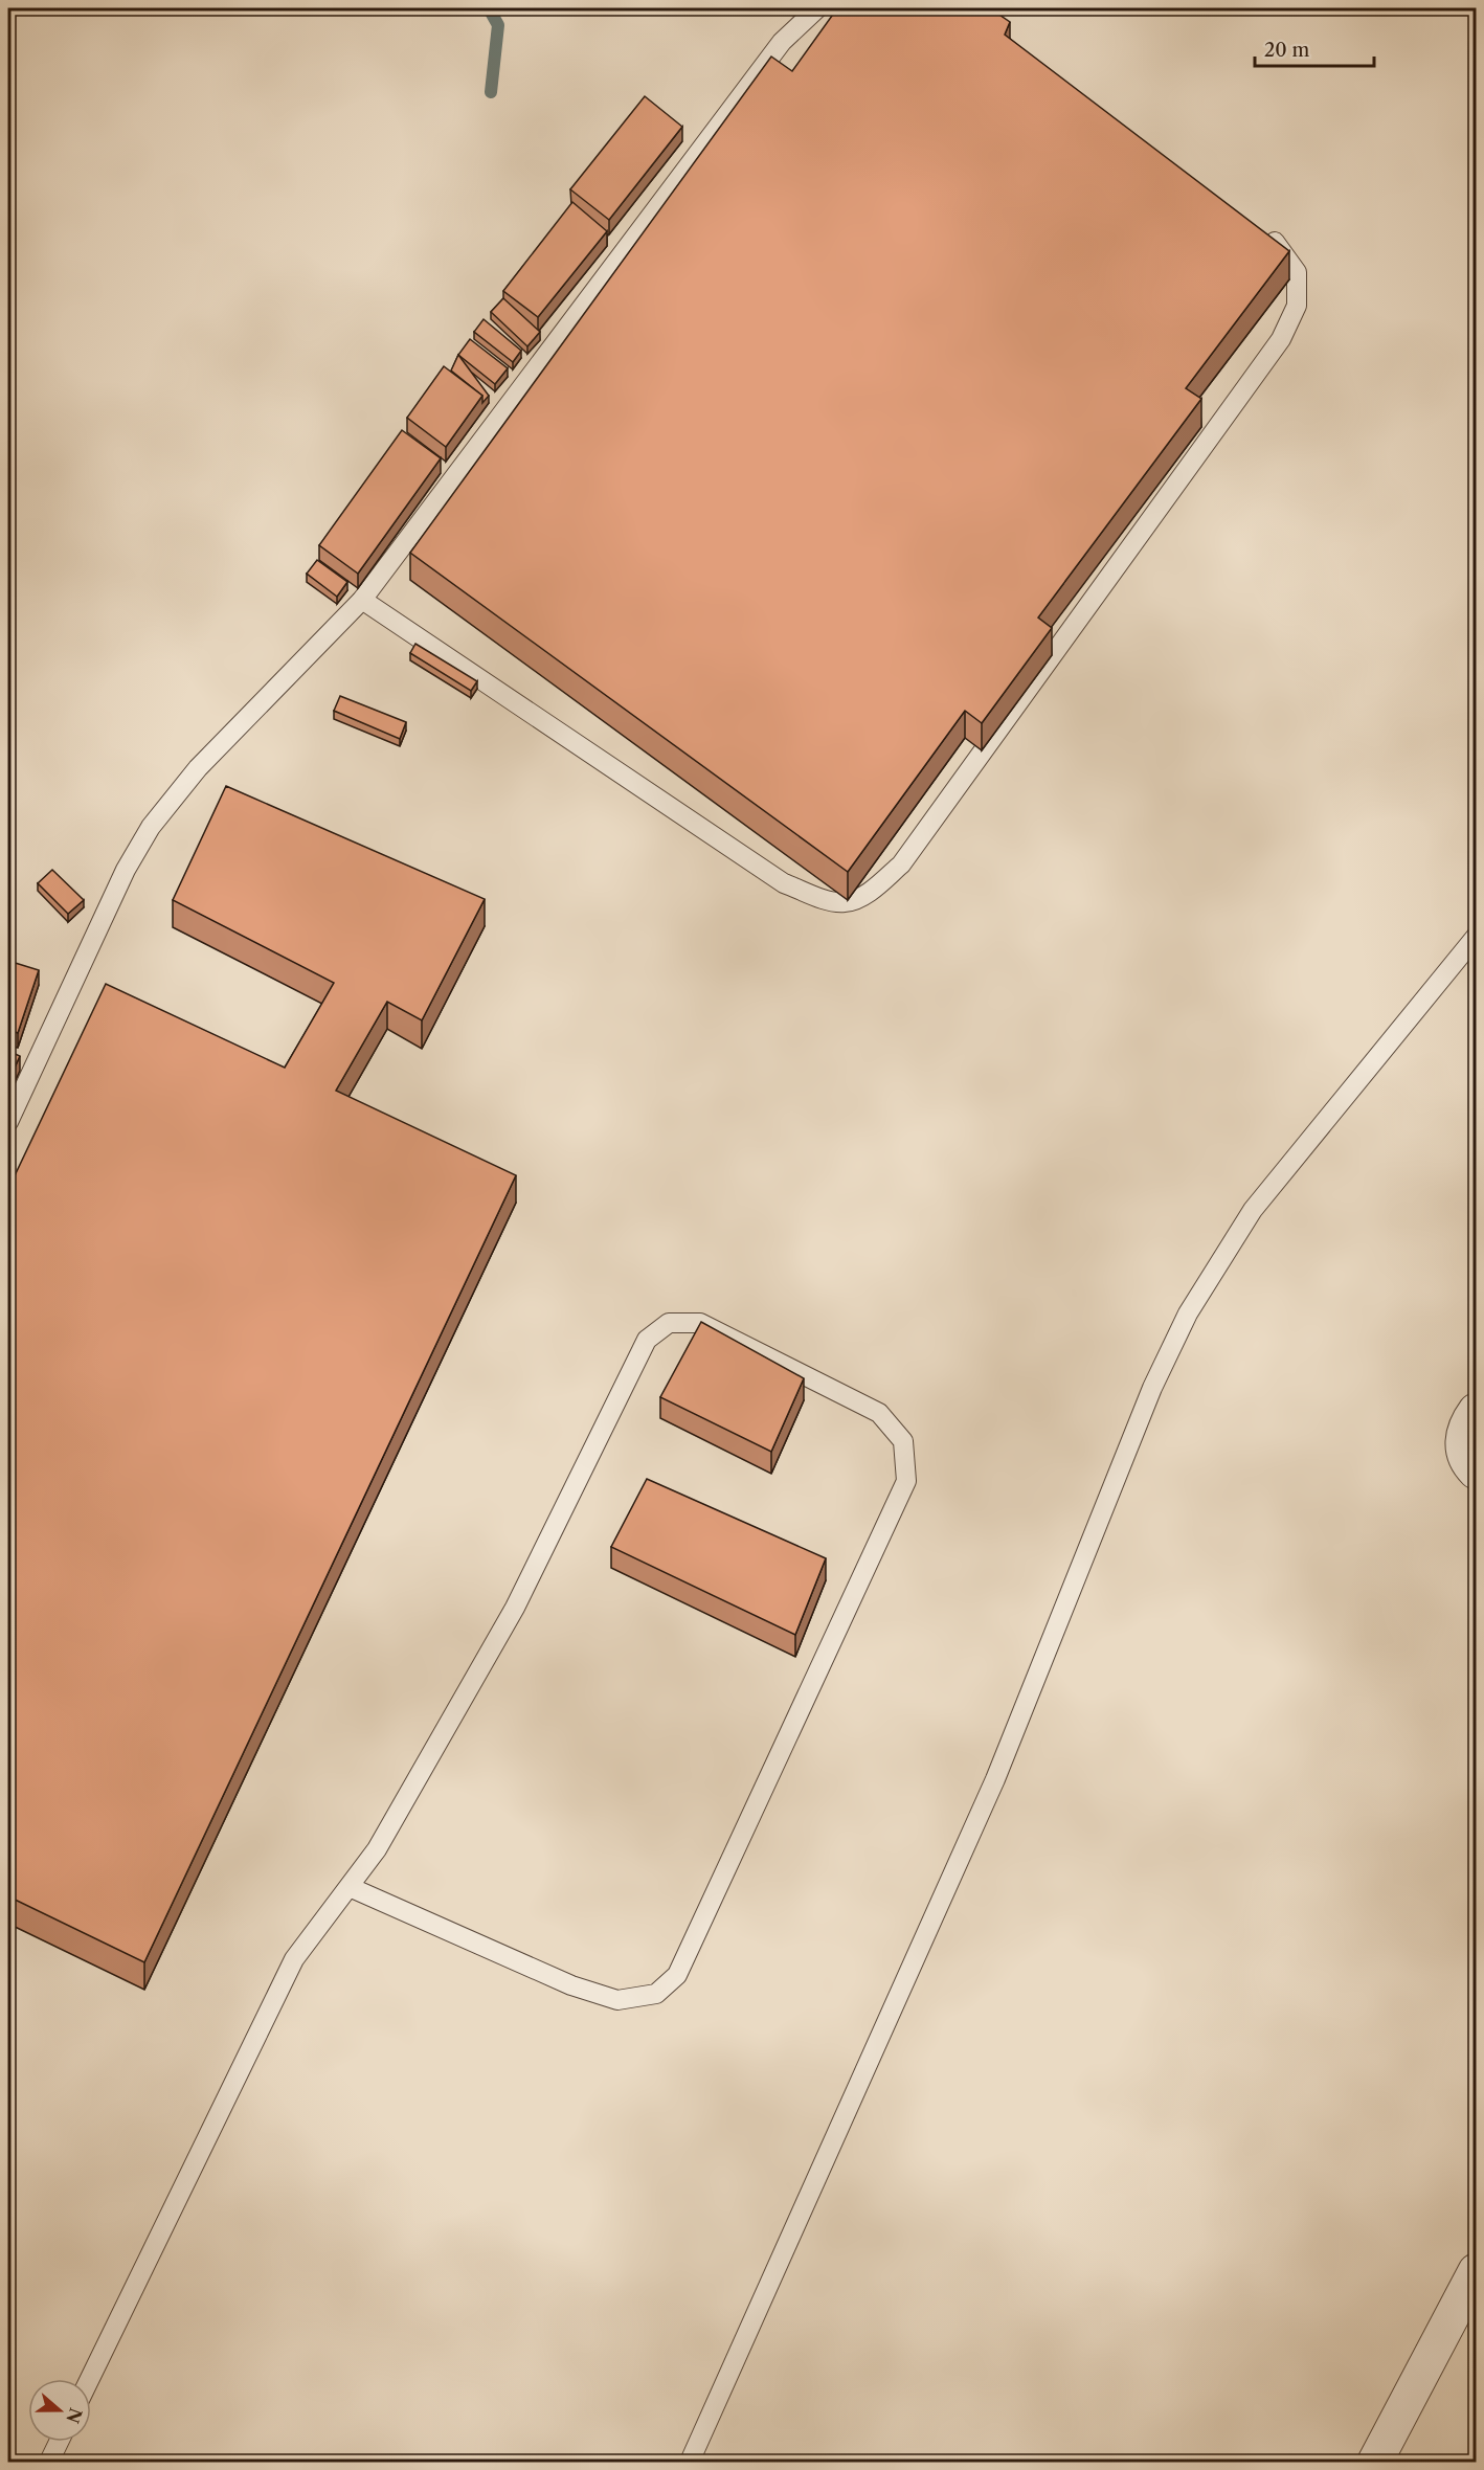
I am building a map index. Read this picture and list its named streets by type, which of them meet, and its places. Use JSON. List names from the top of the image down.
{
  "scale_bar": "20 m",
  "north": "right"
}
